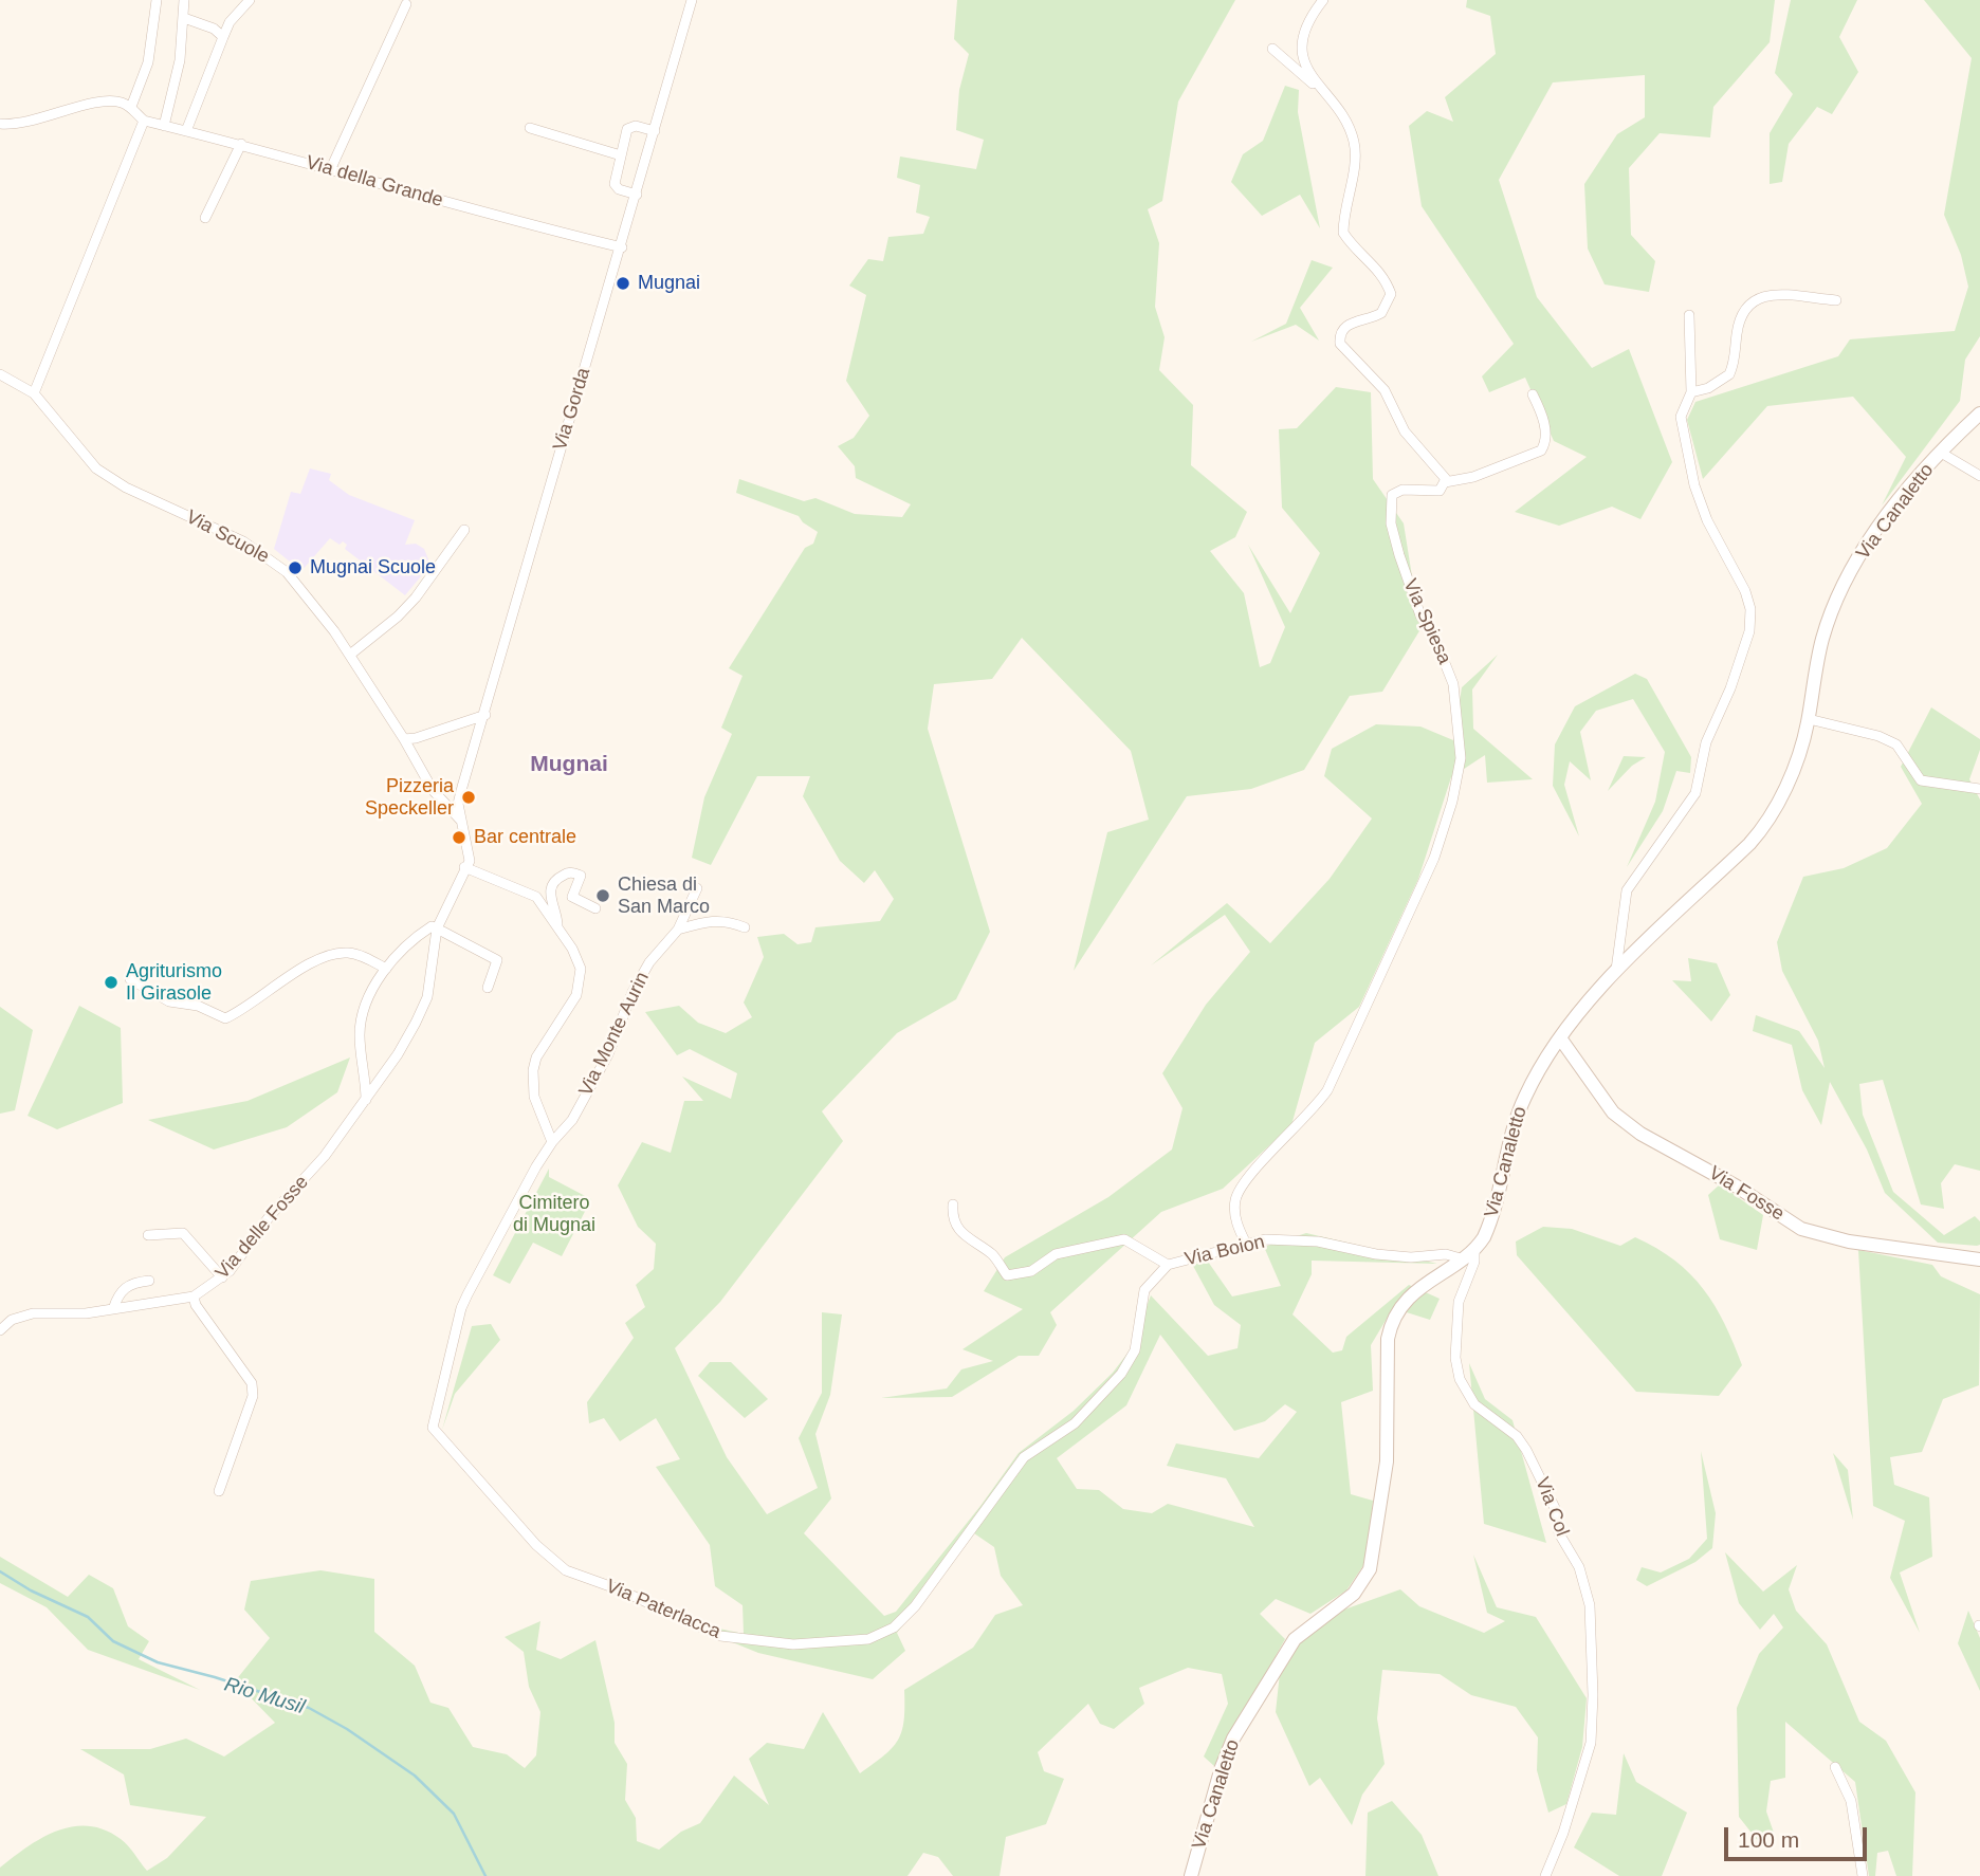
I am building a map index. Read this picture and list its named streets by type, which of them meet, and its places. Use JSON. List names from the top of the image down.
{
  "streets": {
    "street": [
      "Via della Grande",
      "Via Gorda",
      "Via Canaletto",
      "Via Scuole",
      "Via Spiesa",
      "Via Monte Aurin",
      "Via Fosse",
      "Via delle Fosse",
      "Via Boion",
      "Via Col",
      "Via Paterlacca"
    ]
  },
  "crossings": [
    ["Via della Grande", "Via Gorda"],
    ["Via Gorda", "Via Scuole"],
    ["Via Canaletto", "Via Fosse"],
    ["Via Canaletto", "Via Boion"],
    ["Via Canaletto", "Via Col"],
    ["Via Spiesa", "Via Boion"],
    ["Via Monte Aurin", "Via Paterlacca"],
    ["Via Boion", "Via Paterlacca"]
  ],
  "districts": ["Mugnai"],
  "water": ["Rio Musil"],
  "parks": ["Cimitero di Mugnai"],
  "places": [
    "Mugnai",
    "Mugnai Scuole",
    "Pizzeria Speckeller",
    "Bar centrale",
    "Chiesa di San Marco",
    "Agriturismo Il Girasole"
  ],
  "scale_bar": "100 m"
}
